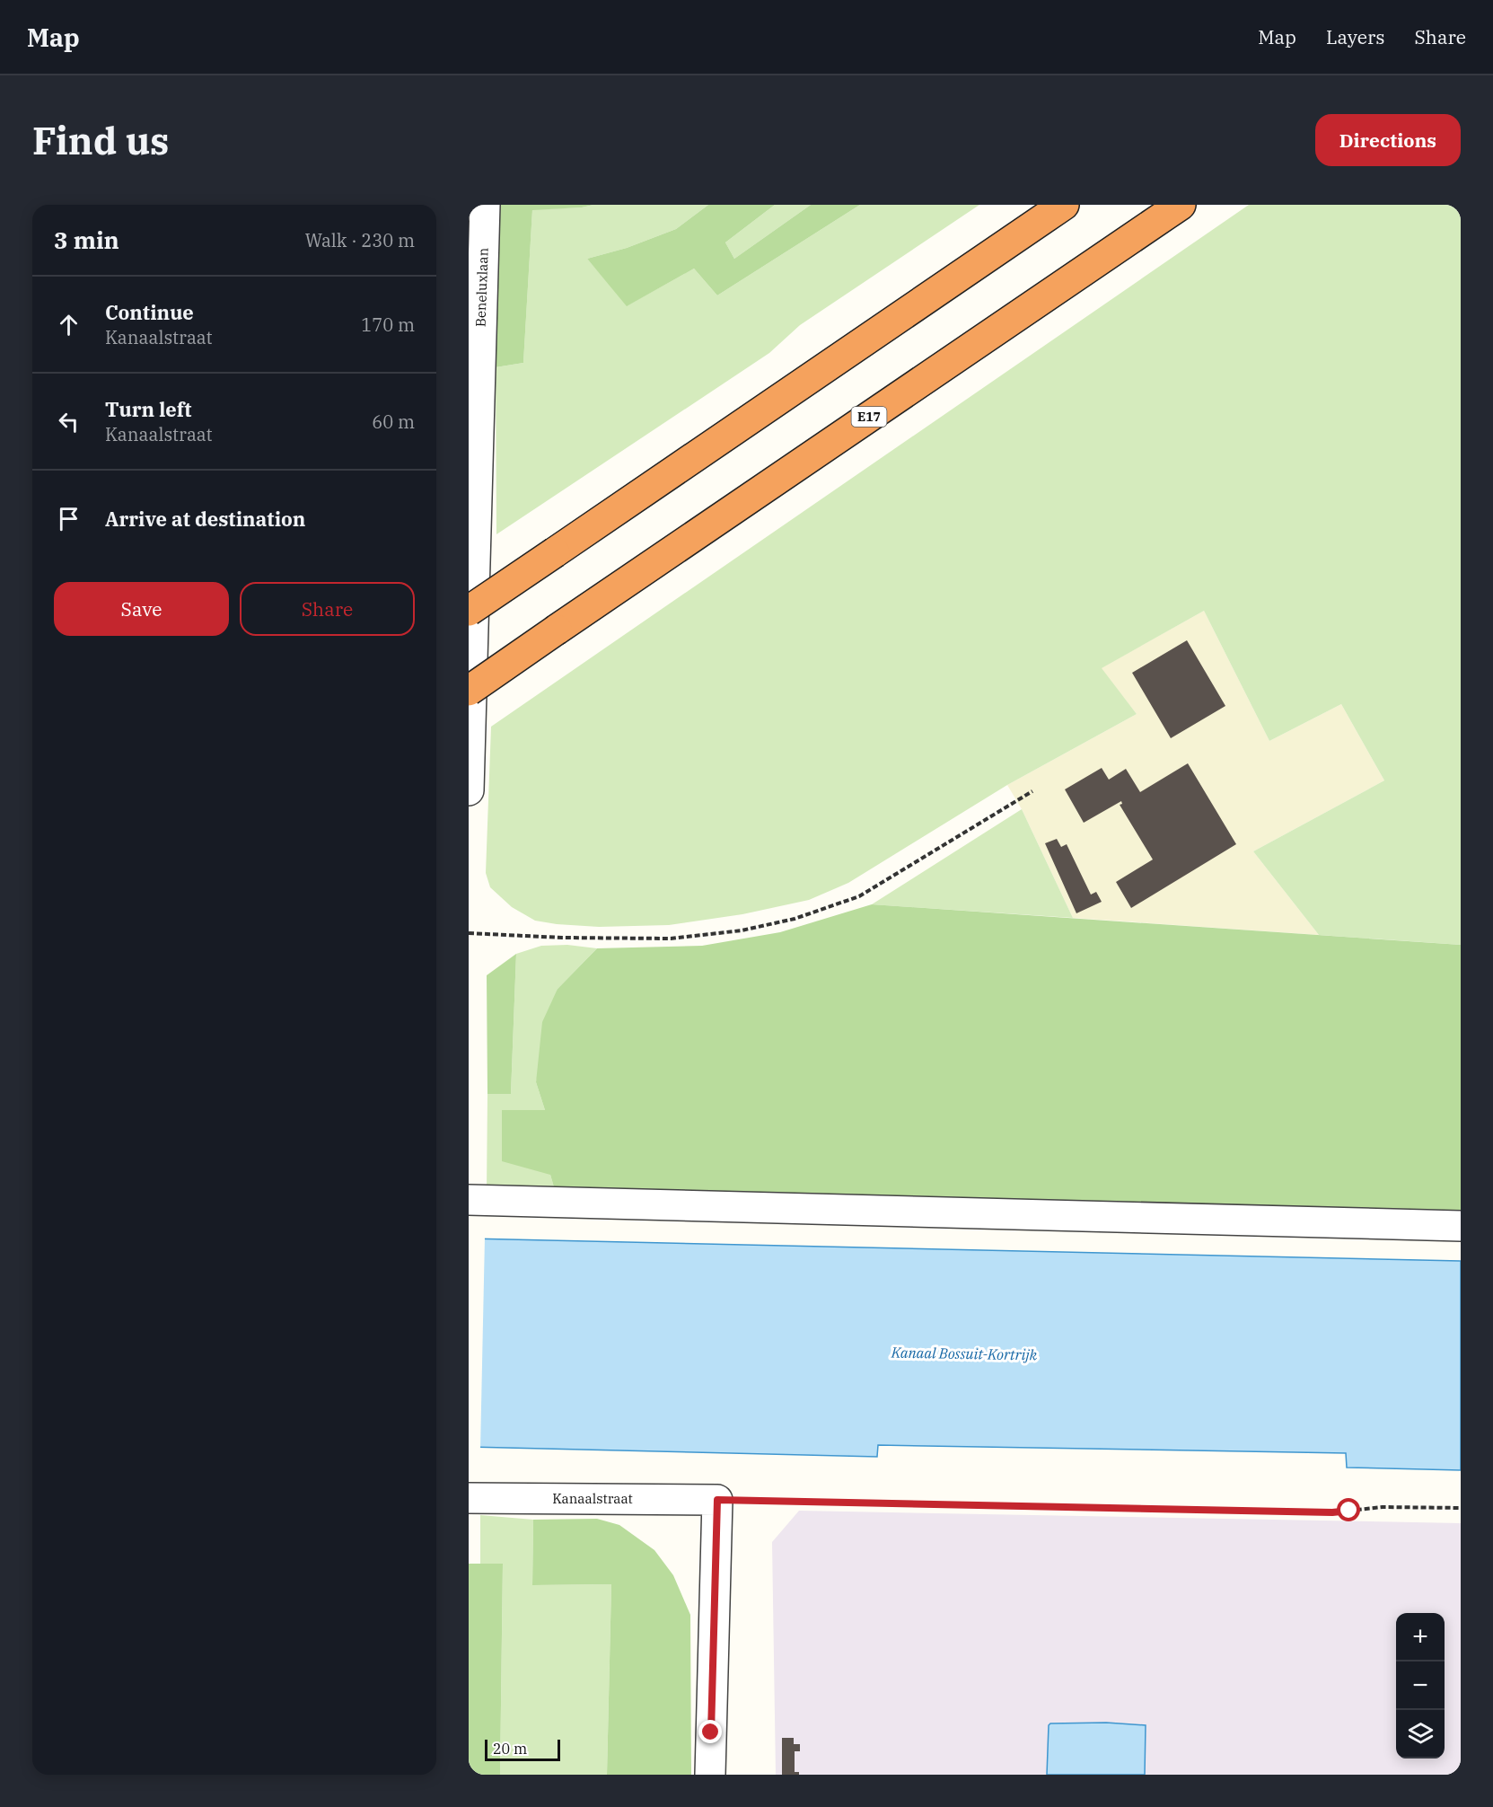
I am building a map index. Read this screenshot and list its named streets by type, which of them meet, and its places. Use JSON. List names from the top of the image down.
{
  "streets": {
    "highway": ["E17"],
    "street": ["Beneluxlaan", "Kanaalstraat"]
  },
  "water": ["Kanaal Bossuit-Kortrijk"],
  "scale_bar": "20 m",
  "page": {
    "header": "Map",
    "nav": ["Map", "Layers", "Share"],
    "buttons": [
      "Directions",
      ["Save", "Share"]
    ],
    "title": "Find us",
    "heading": ["3 min", "Walk · 230 m"],
    "list": [
      ["Continue", "Kanaalstraat", "170 m"],
      ["Turn left", "Kanaalstraat", "60 m"],
      "Arrive at destination"
    ],
    "map_buttons": ["+", "−"],
    "scale": "20 m"
  }
}
